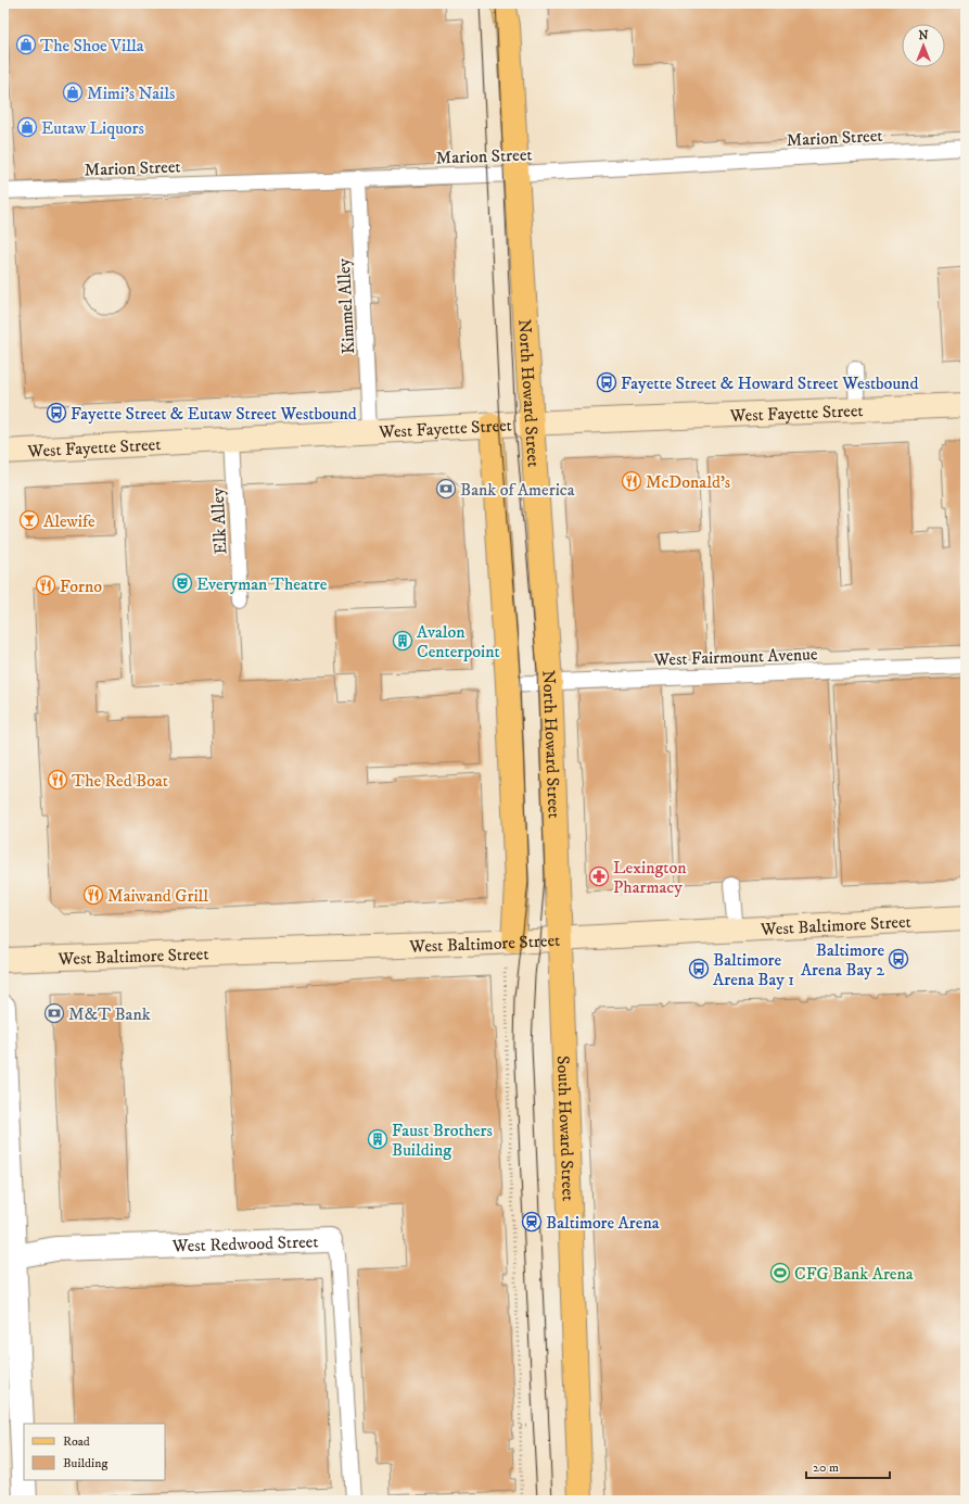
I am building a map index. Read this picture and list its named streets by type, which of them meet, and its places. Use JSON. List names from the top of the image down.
{
  "streets": {
    "main road": [
      "North Howard Street",
      "West Fayette Street",
      "West Baltimore Street",
      "South Howard Street"
    ],
    "street": ["West Redwood Street"],
    "lane": [
      "Marion Street",
      "Kimmel Alley",
      "Elk Alley",
      "West Fairmount Avenue"
    ]
  },
  "crossings": [
    ["Marion Street", "Kimmel Alley"],
    ["Marion Street", "North Howard Street"],
    ["Kimmel Alley", "West Fayette Street"],
    ["North Howard Street", "West Fayette Street"],
    ["North Howard Street", "West Fairmount Avenue"],
    ["North Howard Street", "West Baltimore Street"],
    ["North Howard Street", "South Howard Street"],
    ["West Fayette Street", "Elk Alley"],
    ["West Baltimore Street", "South Howard Street"]
  ],
  "places": {
    "shop": ["The Shoe Villa", "Mimi's Nails", "Eutaw Liquors"],
    "bus stop": [
      "Fayette Street & Howard Street Westbound",
      "Fayette Street & Eutaw Street Westbound",
      "Baltimore Arena Bay 2",
      "Baltimore Arena Bay 1"
    ],
    "restaurant": [
      "McDonald's",
      "Forno",
      "The Red Boat",
      "Maiwand Grill"
    ],
    "bank": ["Bank of America", "M&T Bank"],
    "bar": ["Alewife"],
    "theatre": ["Everyman Theatre"],
    "building": ["Avalon Centerpoint", "Faust Brothers Building"],
    "pharmacy": ["Lexington Pharmacy"],
    "station": ["Baltimore Arena"],
    "sports": ["CFG Bank Arena"]
  },
  "legend": ["Road", "Building"],
  "scale_bar": "20 m",
  "north": "top"
}
